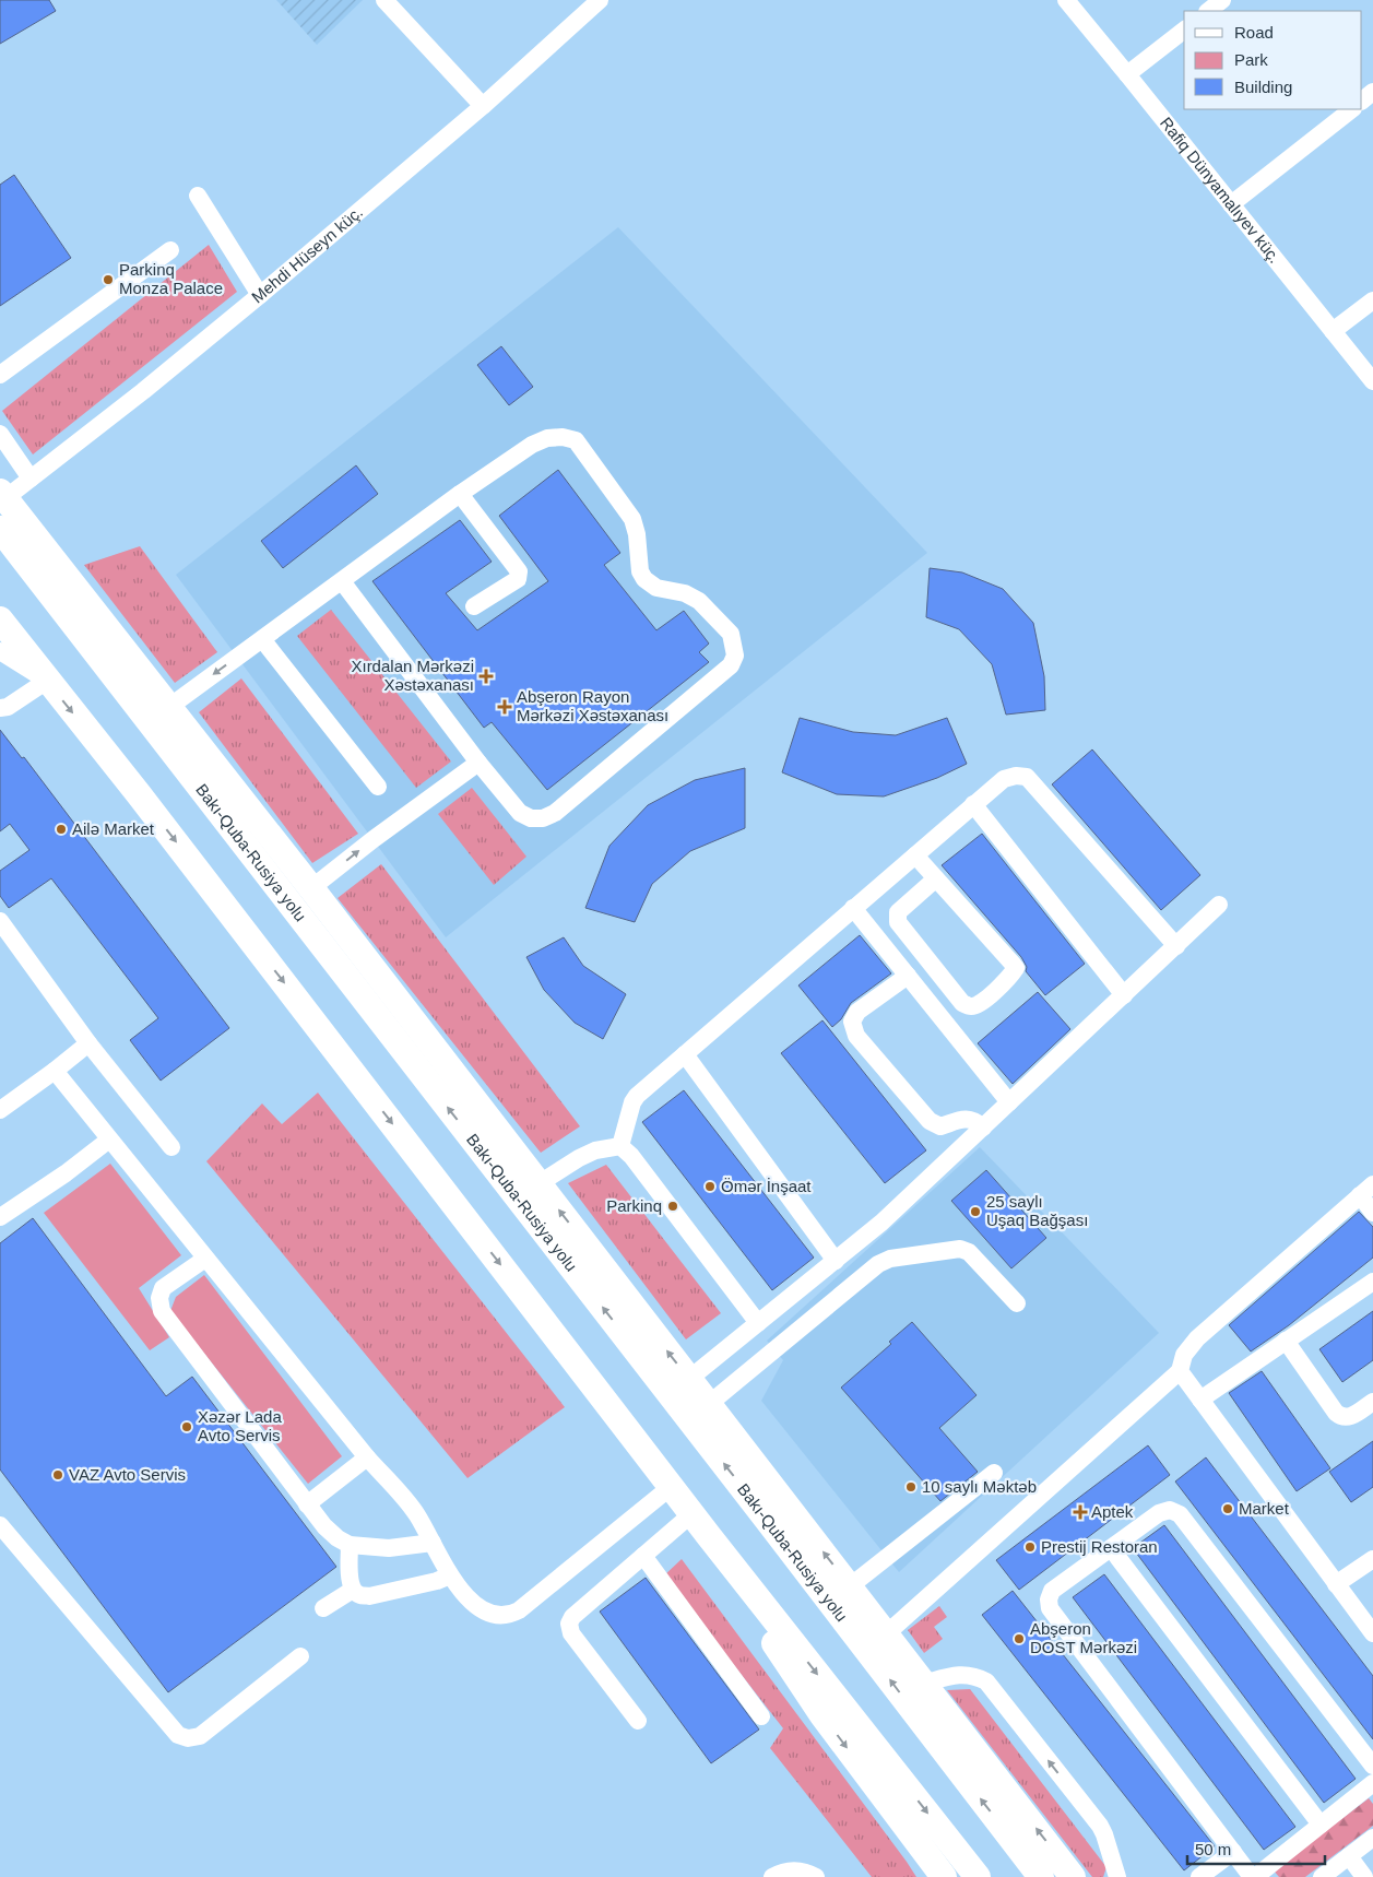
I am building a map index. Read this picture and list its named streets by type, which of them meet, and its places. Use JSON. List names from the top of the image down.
{
  "streets": {
    "highway": ["Bakı-Quba-Rusiya yolu"],
    "street": ["Rafiq Dünyamalıyev küç.", "Mehdi Hüseyn küç."]
  },
  "places": {
    "other": [
      "Parkinq Monza Palace",
      "Ailə Market",
      "Ömər İnşaat",
      "Parkinq",
      "25 saylı Uşaq Bağşası",
      "Xəzər Lada Avto Servis",
      "VAZ Avto Servis",
      "10 saylı Məktəb",
      "Market",
      "Prestij Restoran",
      "Abşeron DOST Mərkəzi"
    ],
    "health": ["Xırdalan Mərkəzi Xəstəxanası", "Abşeron Rayon Mərkəzi Xəstəxanası", "Aptek"]
  },
  "legend": ["Road", "Park", "Building"],
  "scale_bar": "50 m"
}
